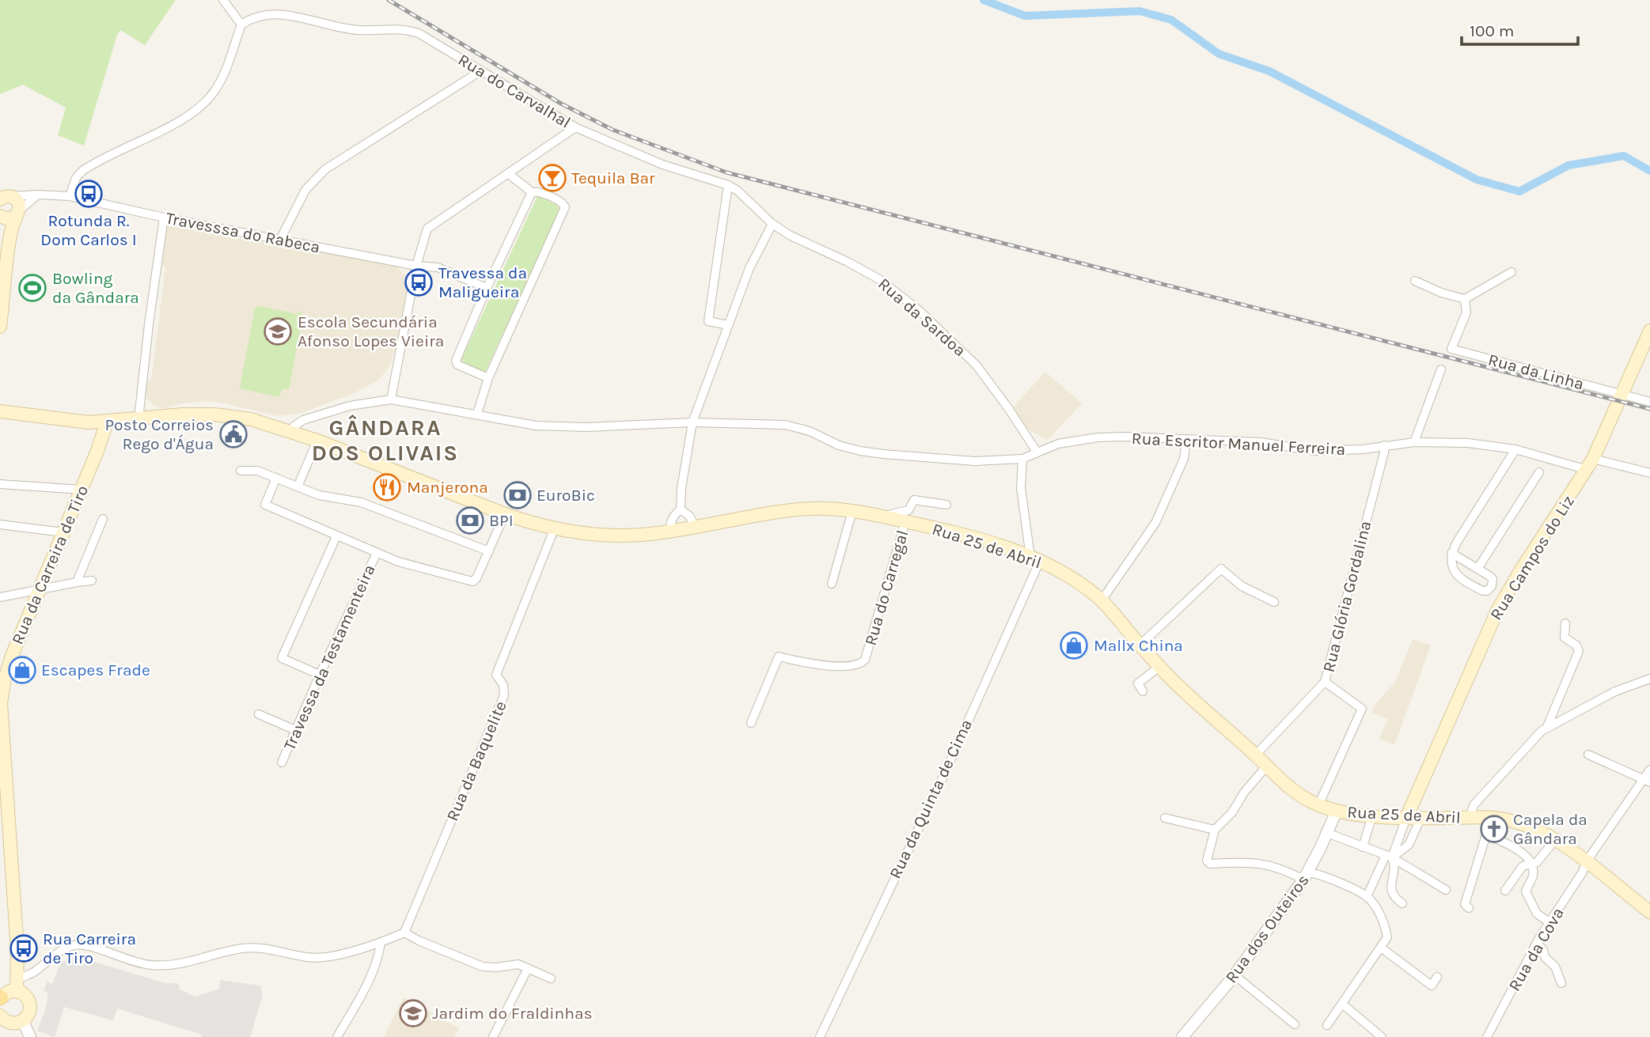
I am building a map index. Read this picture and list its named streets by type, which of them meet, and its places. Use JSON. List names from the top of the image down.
{
  "streets": {
    "main road": ["Rua 25 de Abril", "Rua Campos do Liz", "Rua da Carreira de Tiro"],
    "street": [
      "Rua do Carvalhal",
      "Travesssa do Rabeca",
      "Rua da Sardoa",
      "Rua da Linha",
      "Rua Escritor Manuel Ferreira",
      "Rua do Carregal",
      "Rua Glória Gordalina",
      "Travessa da Testamenteira",
      "Rua da Baquelite",
      "Rua da Quinta de Cima",
      "Rua dos Outeiros",
      "Rua da Cova"
    ]
  },
  "crossings": [
    ["Rua do Carvalhal", "Rua da Sardoa"],
    ["Rua da Sardoa", "Rua Escritor Manuel Ferreira"],
    ["Rua da Linha", "Rua Campos do Liz"],
    ["Rua Escritor Manuel Ferreira", "Rua Campos do Liz"],
    ["Rua Escritor Manuel Ferreira", "Rua Glória Gordalina"],
    ["Rua 25 de Abril", "Rua Campos do Liz"],
    ["Rua 25 de Abril", "Rua da Carreira de Tiro"],
    ["Rua 25 de Abril", "Rua do Carregal"],
    ["Rua 25 de Abril", "Rua Glória Gordalina"],
    ["Rua 25 de Abril", "Rua da Baquelite"],
    ["Rua 25 de Abril", "Rua da Quinta de Cima"],
    ["Rua 25 de Abril", "Rua dos Outeiros"],
    ["Rua 25 de Abril", "Rua da Cova"]
  ],
  "districts": ["GÂNDARA DOS OLIVAIS"],
  "places": {
    "bar": ["Tequila Bar"],
    "bus stop": ["Rotunda R. Dom Carlos I", "Travessa da Maligueira", "Rua Carreira de Tiro"],
    "sports": ["Bowling da Gândara"],
    "school or university": ["Escola Secundária Afonso Lopes Vieira", "Jardim do Fraldinhas"],
    "public building": ["Posto Correios Rego d'Água"],
    "restaurant": ["Manjerona"],
    "bank": ["EuroBic", "BPI"],
    "shop": ["Mallx China", "Escapes Frade"],
    "church": ["Capela da Gândara"]
  },
  "scale_bar": "100 m"
}
